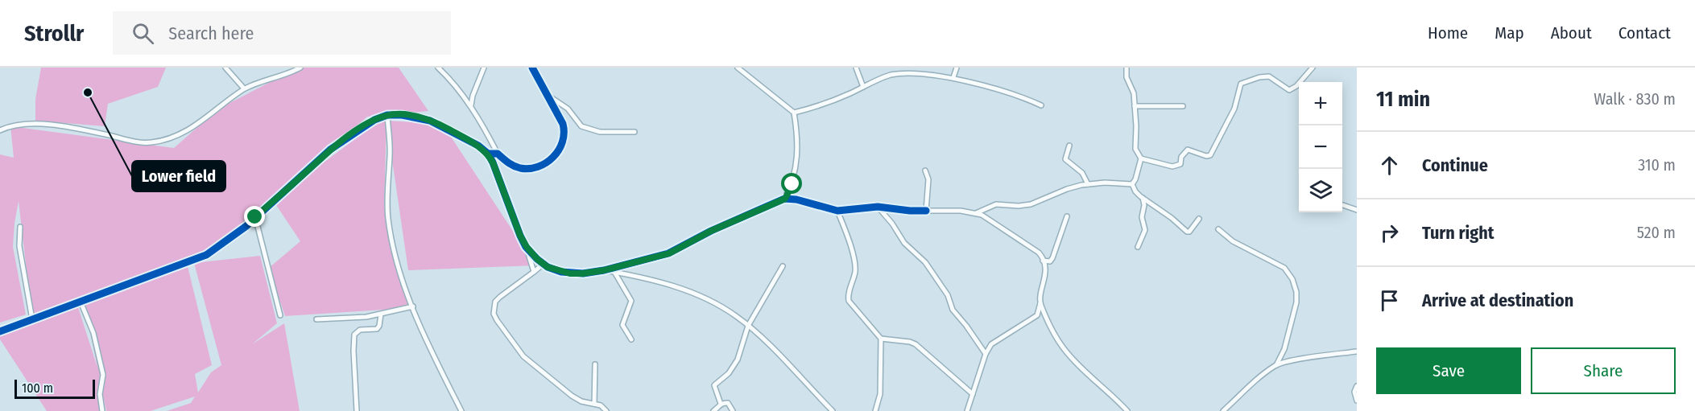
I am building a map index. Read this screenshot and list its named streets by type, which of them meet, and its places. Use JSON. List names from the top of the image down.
{
  "places": ["Lower field"],
  "scale_bar": "100 m",
  "page": {
    "header": "Strollr",
    "search": "Search here",
    "nav": [
      "Home",
      "Map",
      "About",
      "Contact"
    ],
    "heading": ["11 min", "Walk · 830 m"],
    "map_buttons": ["+", "−"],
    "list": [
      ["Continue", "310 m"],
      ["Turn right", "520 m"],
      "Arrive at destination"
    ],
    "buttons": ["Save", "Share"],
    "scale": "100 m"
  }
}
